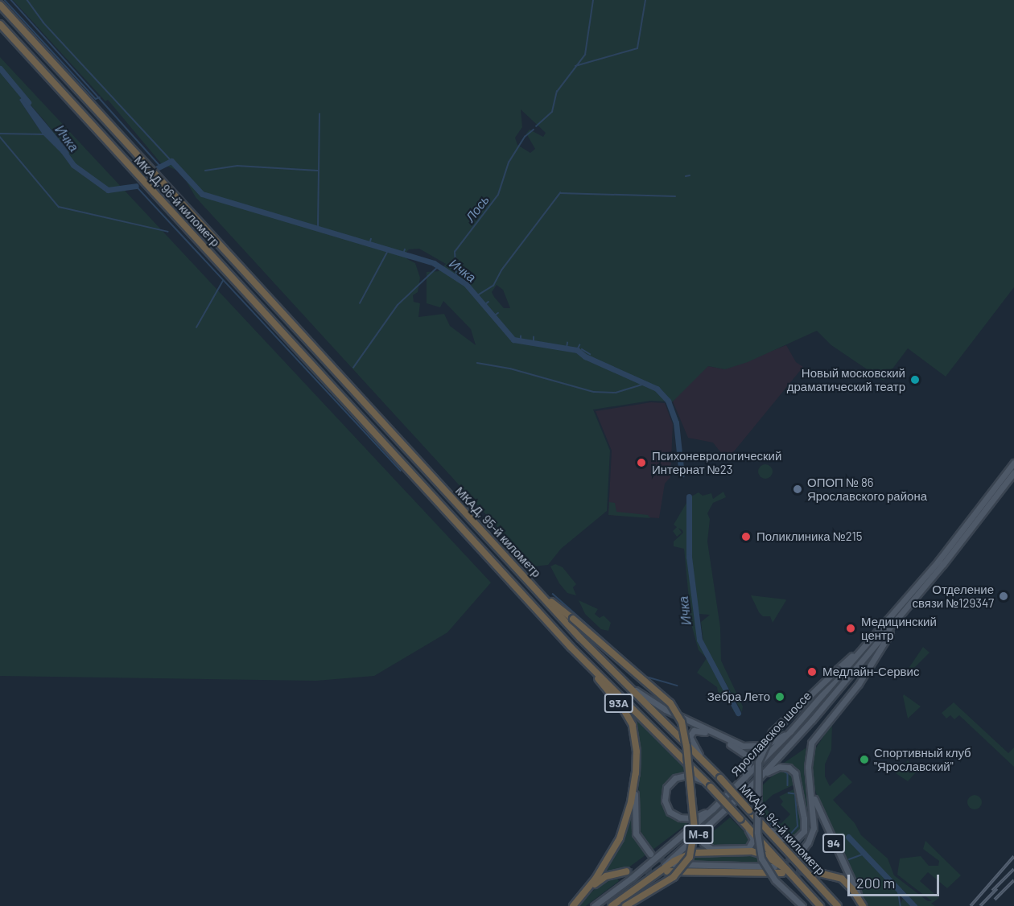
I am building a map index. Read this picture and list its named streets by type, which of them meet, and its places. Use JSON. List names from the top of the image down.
{
  "streets": {
    "highway": [
      "МКАД, 96-й километр",
      "МКАД, 95-й километр",
      "93A",
      "Ярославское шоссе",
      "МКАД, 94-й километр",
      "М-8"
    ],
    "main road": ["94"]
  },
  "crossings": [
    ["МКАД, 96-й километр", "МКАД, 95-й километр"],
    ["МКАД, 95-й километр", "93A"],
    ["МКАД, 95-й километр", "МКАД, 94-й километр"],
    ["Ярославское шоссе", "94"]
  ],
  "water": ["Ичка", "Лось"],
  "places": [
    "Новый московский драматический театр",
    "Психоневрологический Интернат №23",
    "ОПОП № 86 Ярославского района",
    "Поликлиника №215",
    "Отделение связи №129347",
    "Медицинский центр",
    "Медлайн-Сервис",
    "Зебра Лето",
    "Спортивный клуб \"Ярославский\""
  ],
  "scale_bar": "200 m"
}
